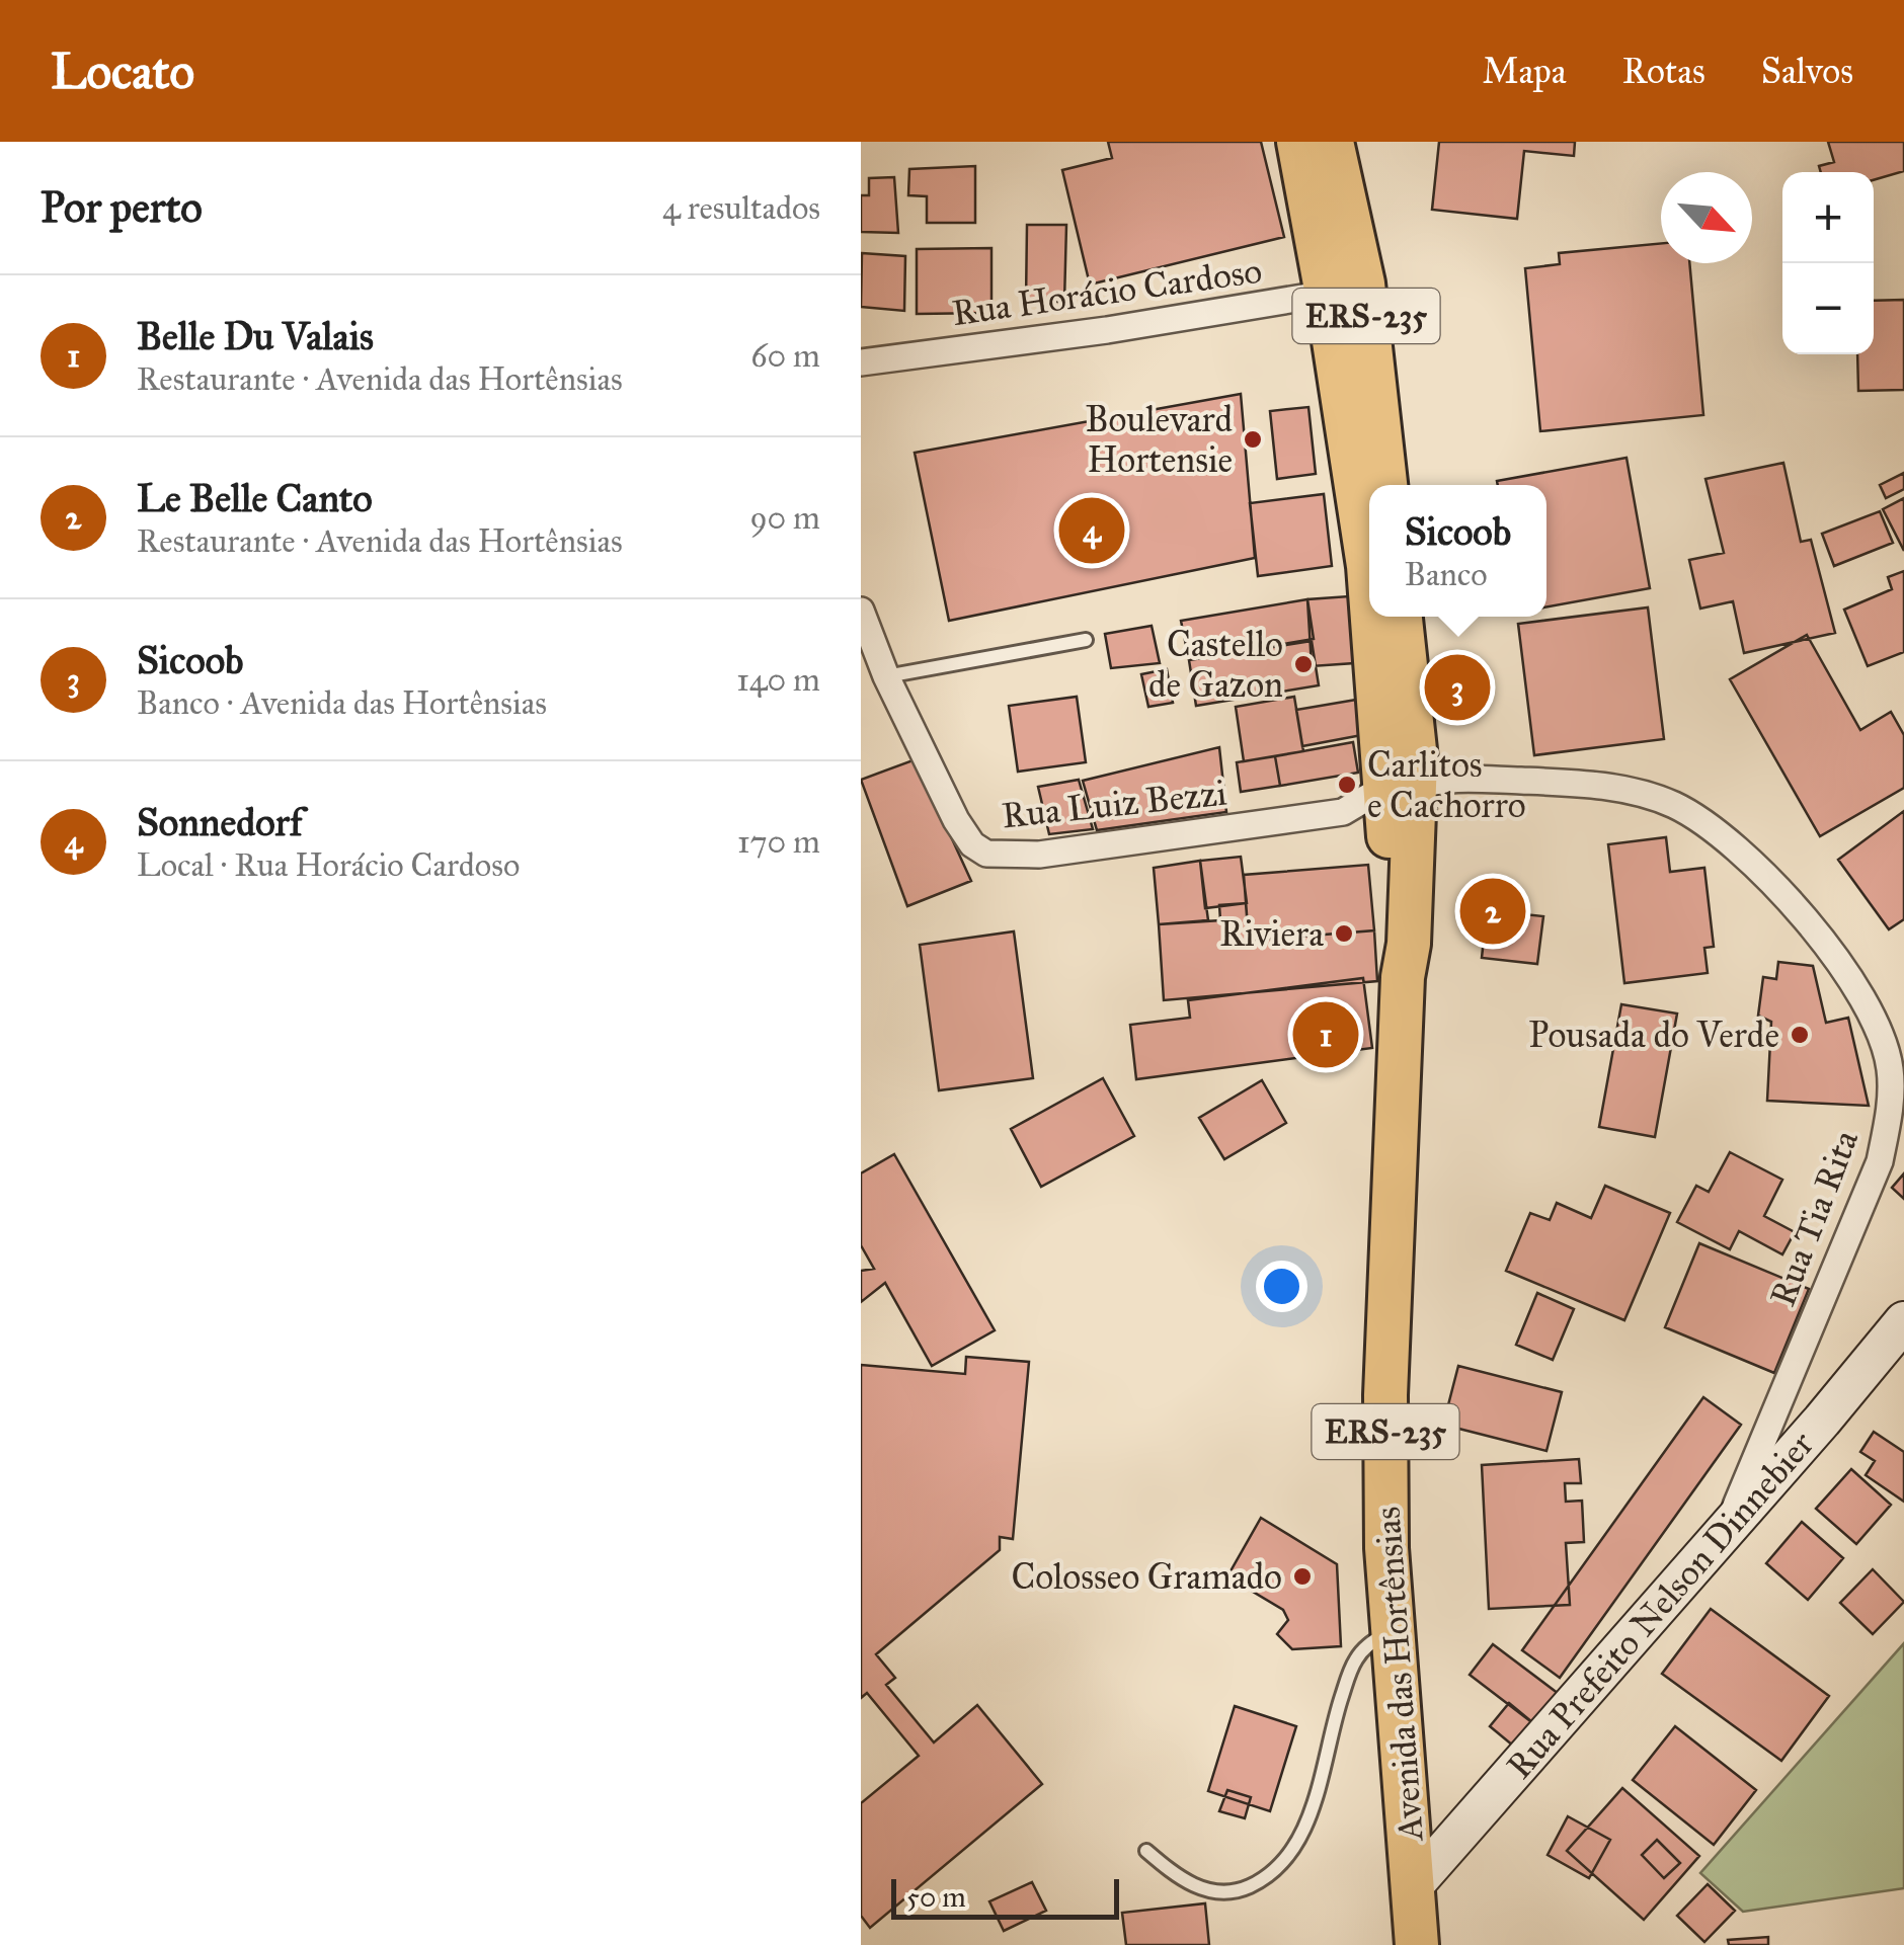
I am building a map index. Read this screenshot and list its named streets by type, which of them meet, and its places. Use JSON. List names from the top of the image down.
{
  "streets": {
    "main road": ["ERS-235", "Avenida das Hortênsias"],
    "street": [
      "Rua Horácio Cardoso",
      "Rua Luiz Bezzi",
      "Rua Tia Rita",
      "Rua Prefeito Nelson Dinnebier"
    ]
  },
  "crossings": [
    ["Rua Horácio Cardoso", "ERS-235"],
    ["ERS-235", "Rua Luiz Bezzi"],
    ["ERS-235", "Rua Tia Rita"],
    ["ERS-235", "Avenida das Hortênsias"],
    ["Rua Luiz Bezzi", "Rua Tia Rita"],
    ["Rua Luiz Bezzi", "Avenida das Hortênsias"],
    ["Rua Tia Rita", "Rua Prefeito Nelson Dinnebier"],
    ["Rua Tia Rita", "Avenida das Hortênsias"],
    ["Rua Prefeito Nelson Dinnebier", "Avenida das Hortênsias"]
  ],
  "places": [
    "Boulevard Hortensie",
    "Castello de Gazon",
    "Carlitos e Cachorro",
    "Riviera",
    "Pousada do Verde",
    "Colosseo Gramado"
  ],
  "scale_bar": "50 m",
  "north": "bottom right",
  "page": {
    "header": "Locato",
    "nav": ["Mapa", "Rotas", "Salvos"],
    "heading": ["Por perto", "4 resultados"],
    "map_buttons": ["+", "−"],
    "list": [
      {
        "mark": "1",
        "name": "Belle Du Valais",
        "note": "Restaurante · Avenida das Hortênsias",
        "value": "60 m"
      },
      {
        "mark": "2",
        "name": "Le Belle Canto",
        "note": "Restaurante · Avenida das Hortênsias",
        "value": "90 m"
      },
      {
        "mark": "3",
        "name": "Sicoob",
        "note": "Banco · Avenida das Hortênsias",
        "value": "140 m"
      },
      {
        "mark": "4",
        "name": "Sonnedorf",
        "note": "Local · Rua Horácio Cardoso",
        "value": "170 m"
      }
    ],
    "popup": ["Sicoob", "Banco"],
    "pins": [
      "4",
      "3",
      "2",
      "1"
    ],
    "scale": "50 m"
  }
}
